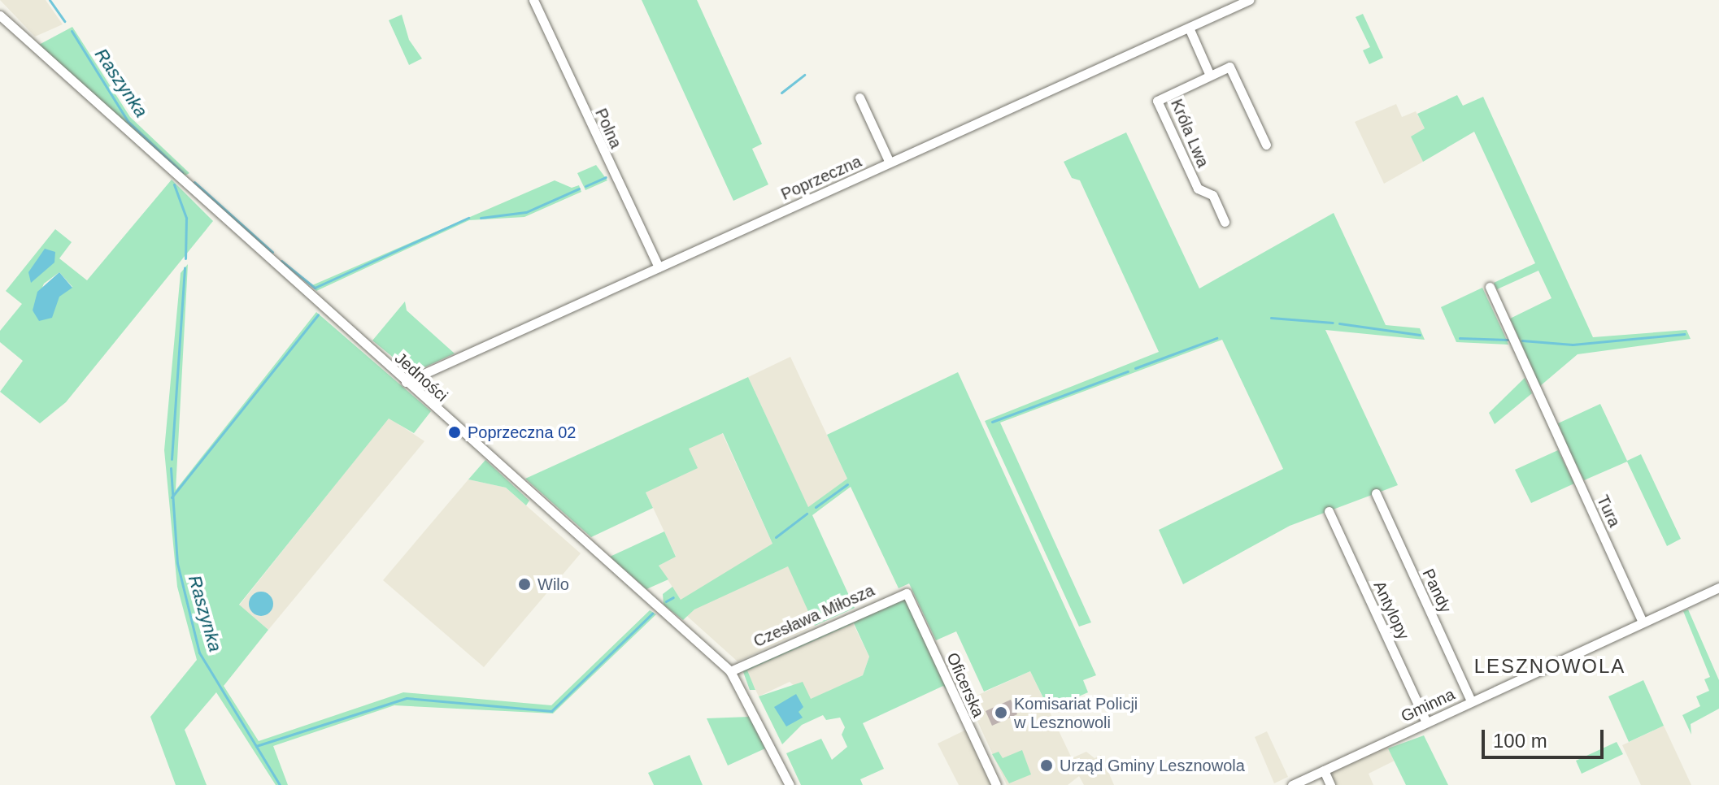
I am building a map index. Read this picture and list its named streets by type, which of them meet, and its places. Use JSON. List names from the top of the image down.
{
  "streets": {
    "street": [
      "Polna",
      "Króla Lwa",
      "Poprzeczna",
      "Jedności",
      "Tura",
      "Pandy",
      "Antylopy",
      "Czesława Miłosza",
      "Oficerska",
      "Gminna"
    ]
  },
  "crossings": [
    ["Polna", "Poprzeczna"],
    ["Poprzeczna", "Jedności"],
    ["Jedności", "Czesława Miłosza"],
    ["Tura", "Gminna"],
    ["Pandy", "Gminna"],
    ["Antylopy", "Gminna"],
    ["Czesława Miłosza", "Oficerska"]
  ],
  "districts": ["LESZNOWOLA"],
  "water": ["Raszynka"],
  "places": [
    "Poprzeczna 02",
    "Wilo",
    "Komisariat Policji w Lesznowoli",
    "Urząd Gminy Lesznowola"
  ],
  "scale_bar": "100 m"
}
